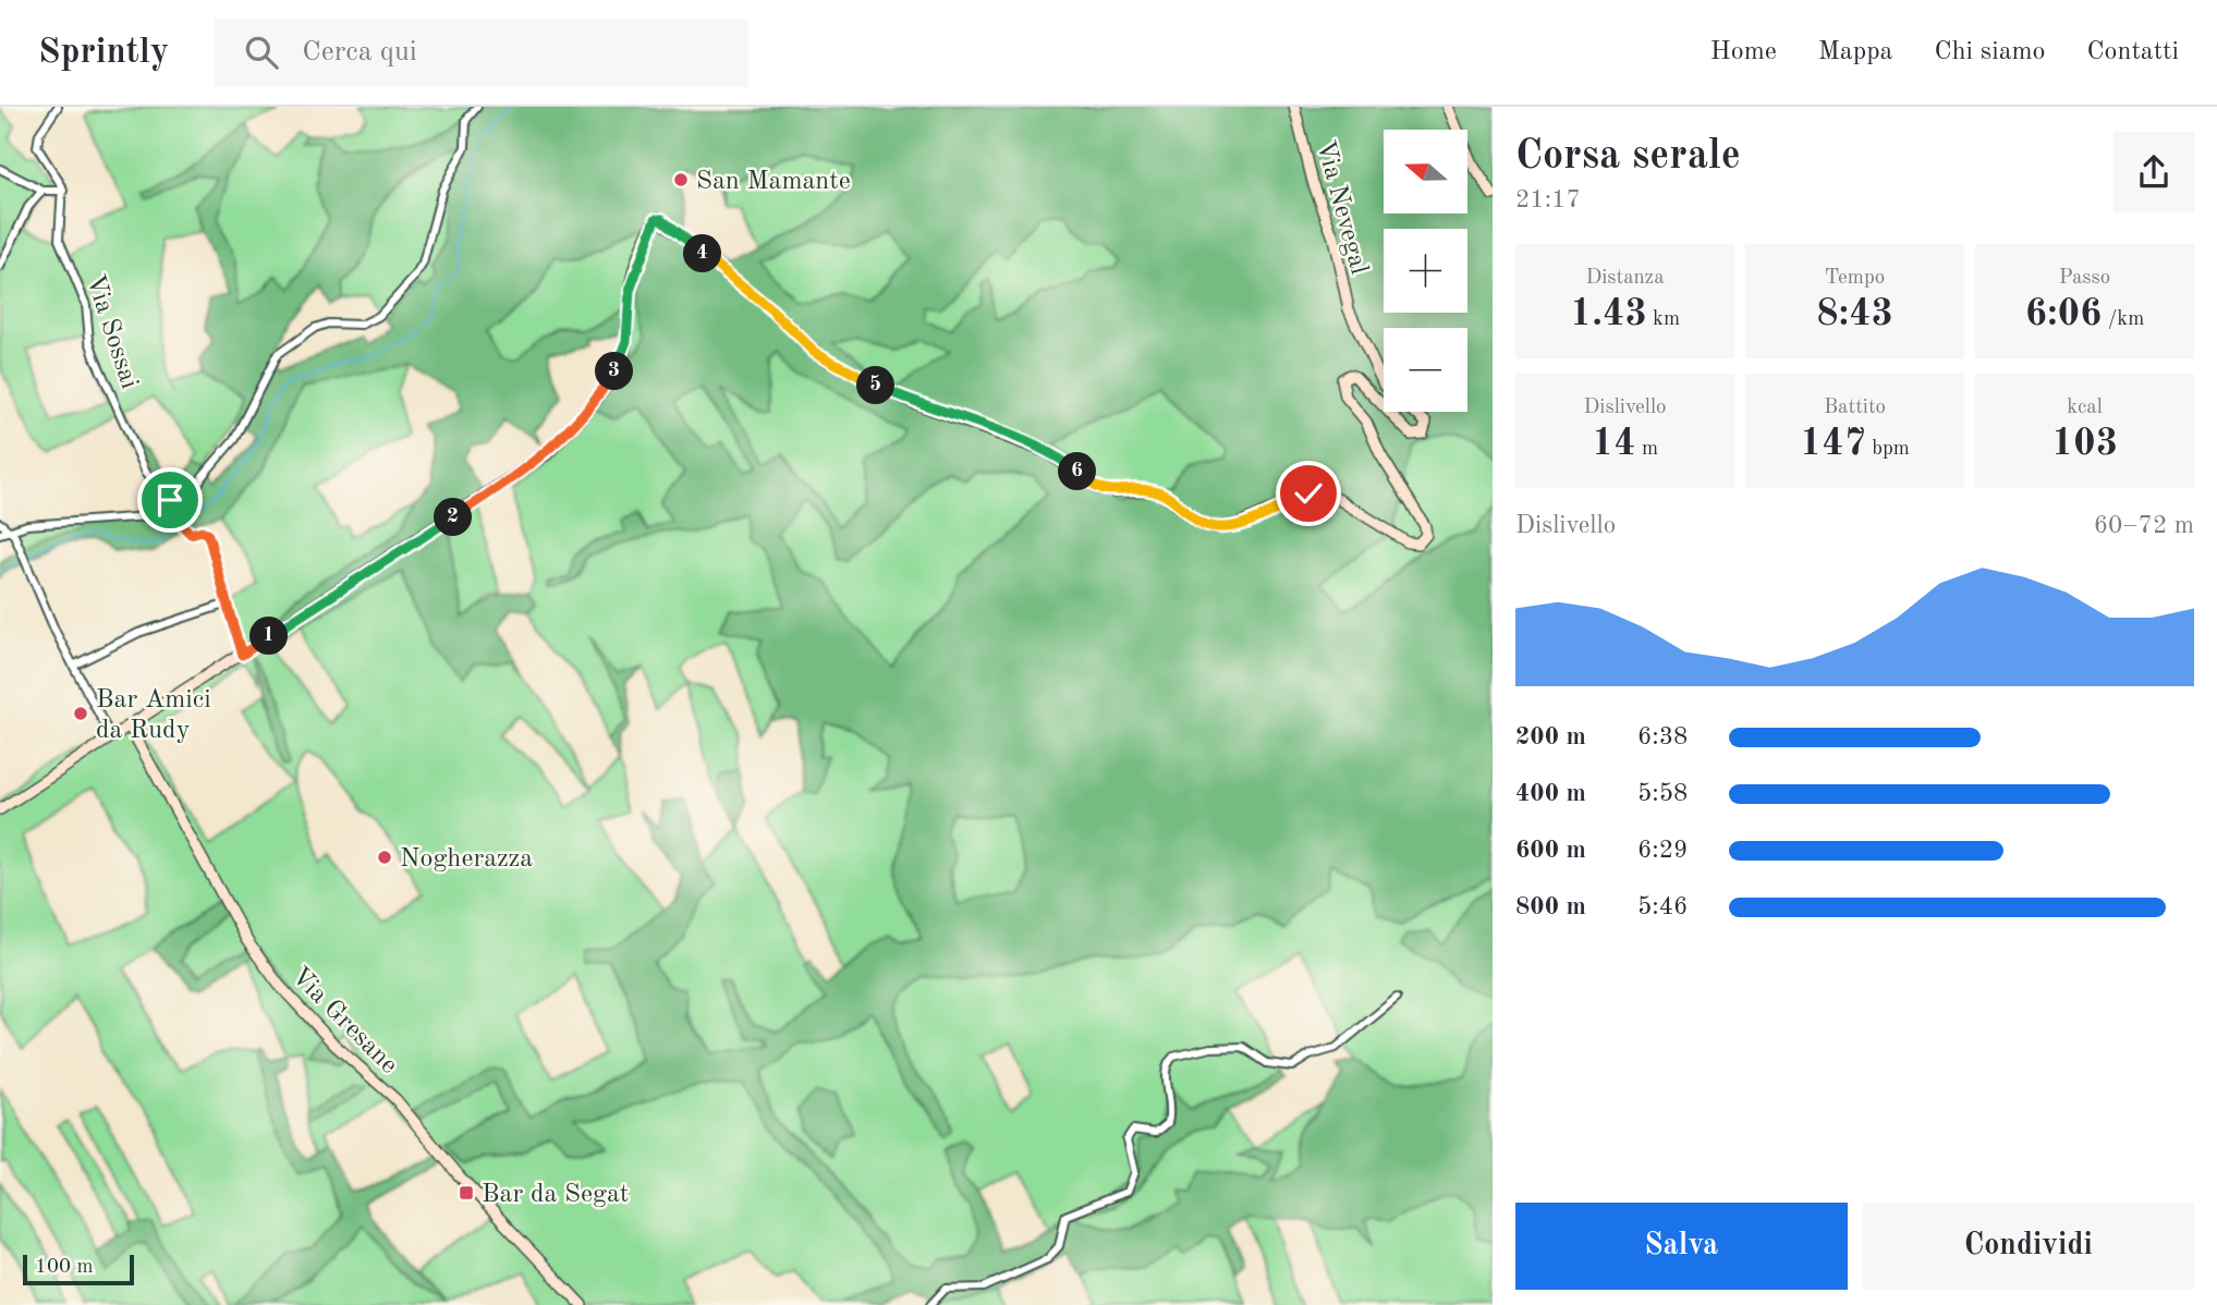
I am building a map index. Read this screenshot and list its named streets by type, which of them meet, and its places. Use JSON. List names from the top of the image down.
{
  "streets": {
    "main road": ["Via Nevegal", "Via Gresane"],
    "street": ["Via Sossai"]
  },
  "crossings": [
    ["Via Nevegal", "Via Gresane"]
  ],
  "places": {
    "other": ["San Mamante", "Bar Amici da Rudy", "Nogherazza"],
    "transit": ["Bar da Segat"]
  },
  "scale_bar": "100 m",
  "north": "left",
  "page": {
    "header": "Sprintly",
    "search": "Cerca qui",
    "nav": [
      "Home",
      "Mappa",
      "Chi siamo",
      "Contatti"
    ],
    "heading": ["Corsa serale", "21:17"],
    "map_buttons": ["+", "−"],
    "pins": [
      "4",
      "3",
      "5",
      "6",
      "2",
      "1"
    ],
    "stats": [
      ["Distanza", "1.43 km"],
      ["Tempo", "8:43"],
      ["Passo", "6:06 /km"],
      ["Dislivello", "14 m"],
      ["Battito", "147 bpm"],
      ["kcal", "103"]
    ],
    "chart": ["Dislivello", "60–72 m"],
    "list": [
      {
        "name": "200 m",
        "note": "6:38"
      },
      {
        "name": "400 m",
        "note": "5:58"
      },
      {
        "name": "600 m",
        "note": "6:29"
      },
      {
        "name": "800 m",
        "note": "5:46"
      }
    ],
    "buttons": ["Salva", "Condividi"],
    "scale": "100 m"
  }
}
